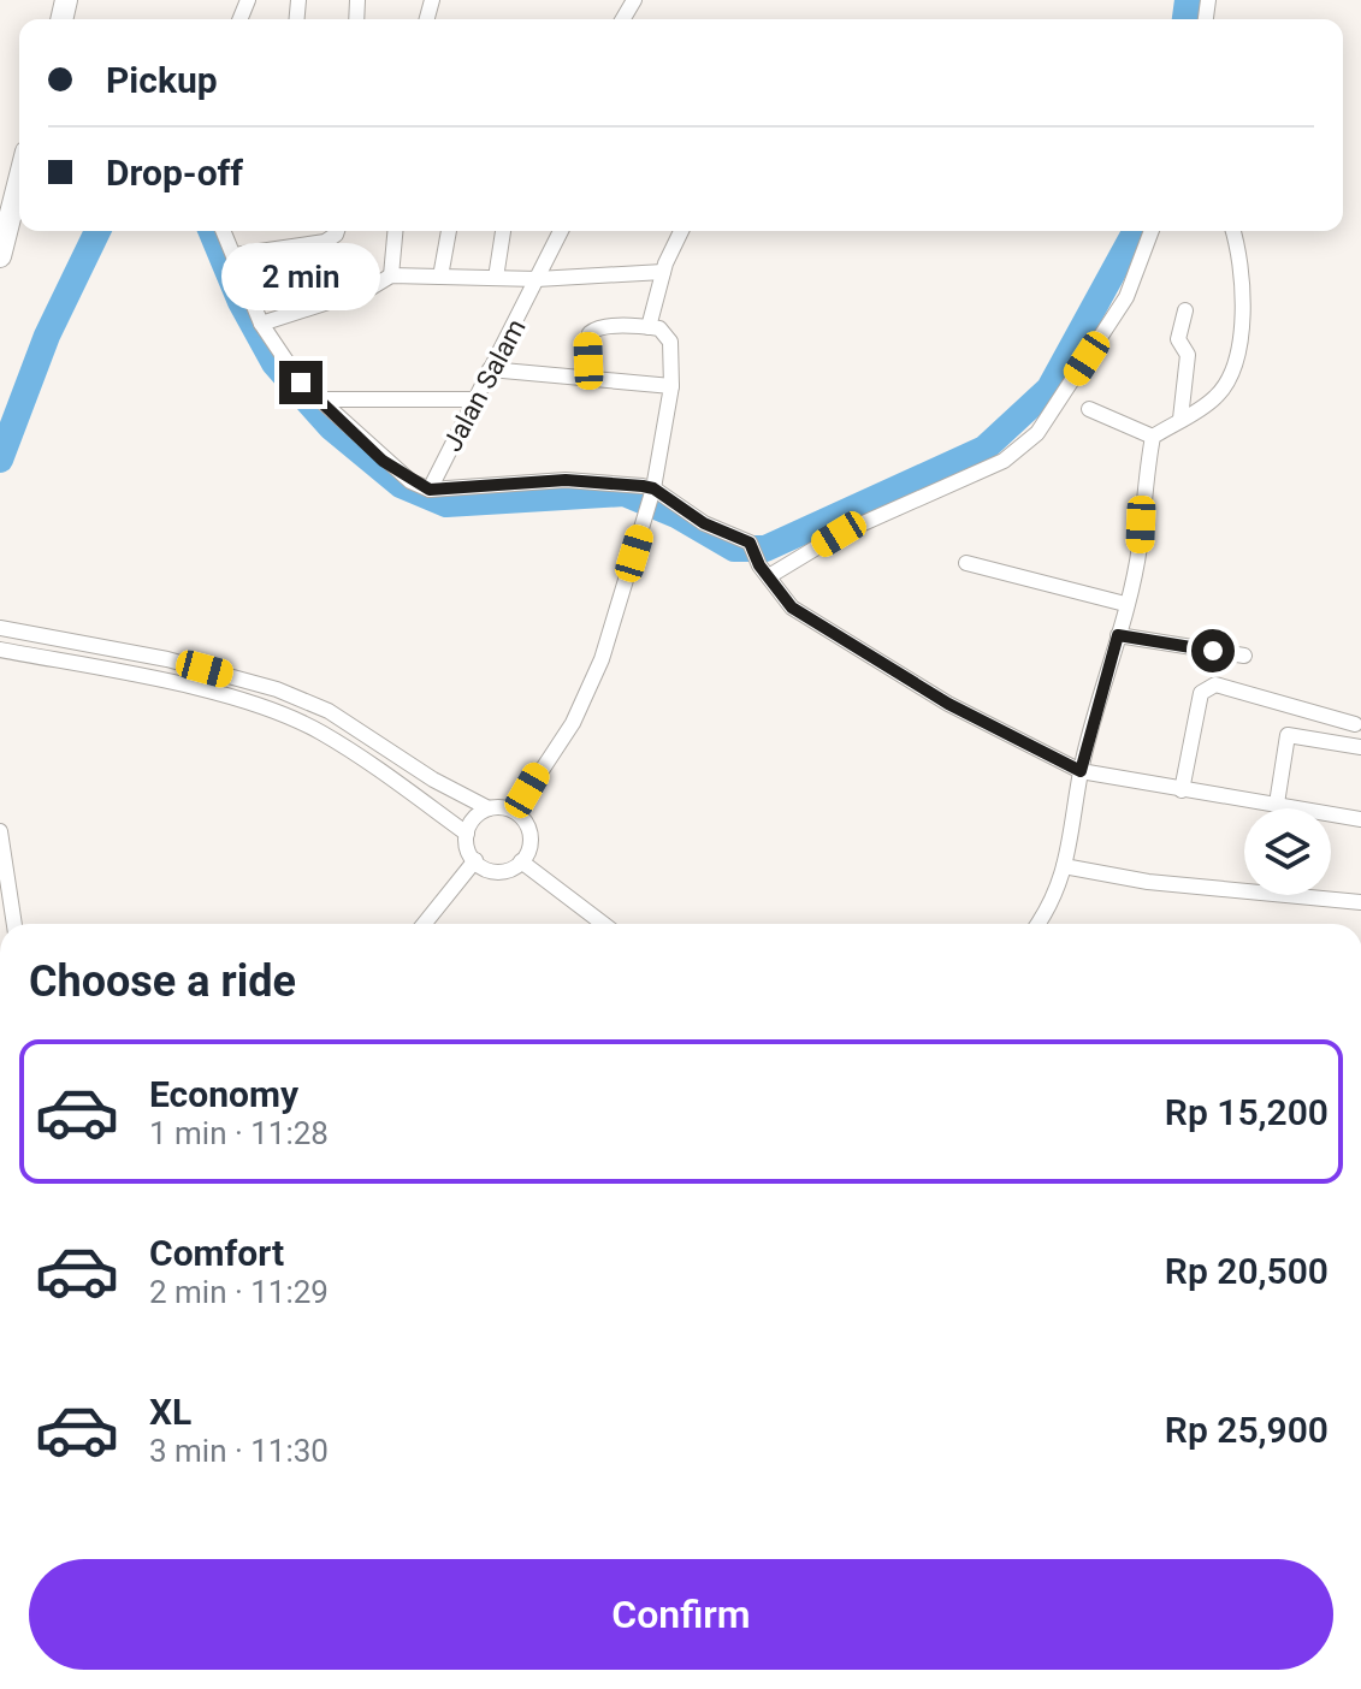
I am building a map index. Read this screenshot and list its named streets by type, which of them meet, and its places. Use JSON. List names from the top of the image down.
{
  "streets": {
    "street": ["Jalan Salam"]
  },
  "page": {
    "banner": ["Pickup", "Drop-off"],
    "bubble": "2 min",
    "heading": "Choose a ride",
    "list": [
      {
        "name": "Economy",
        "note": "1 min · 11:28",
        "value": "Rp 15,200"
      },
      {
        "name": "Comfort",
        "note": "2 min · 11:29",
        "value": "Rp 20,500"
      },
      {
        "name": "XL",
        "note": "3 min · 11:30",
        "value": "Rp 25,900"
      }
    ],
    "buttons": "Confirm"
  }
}
